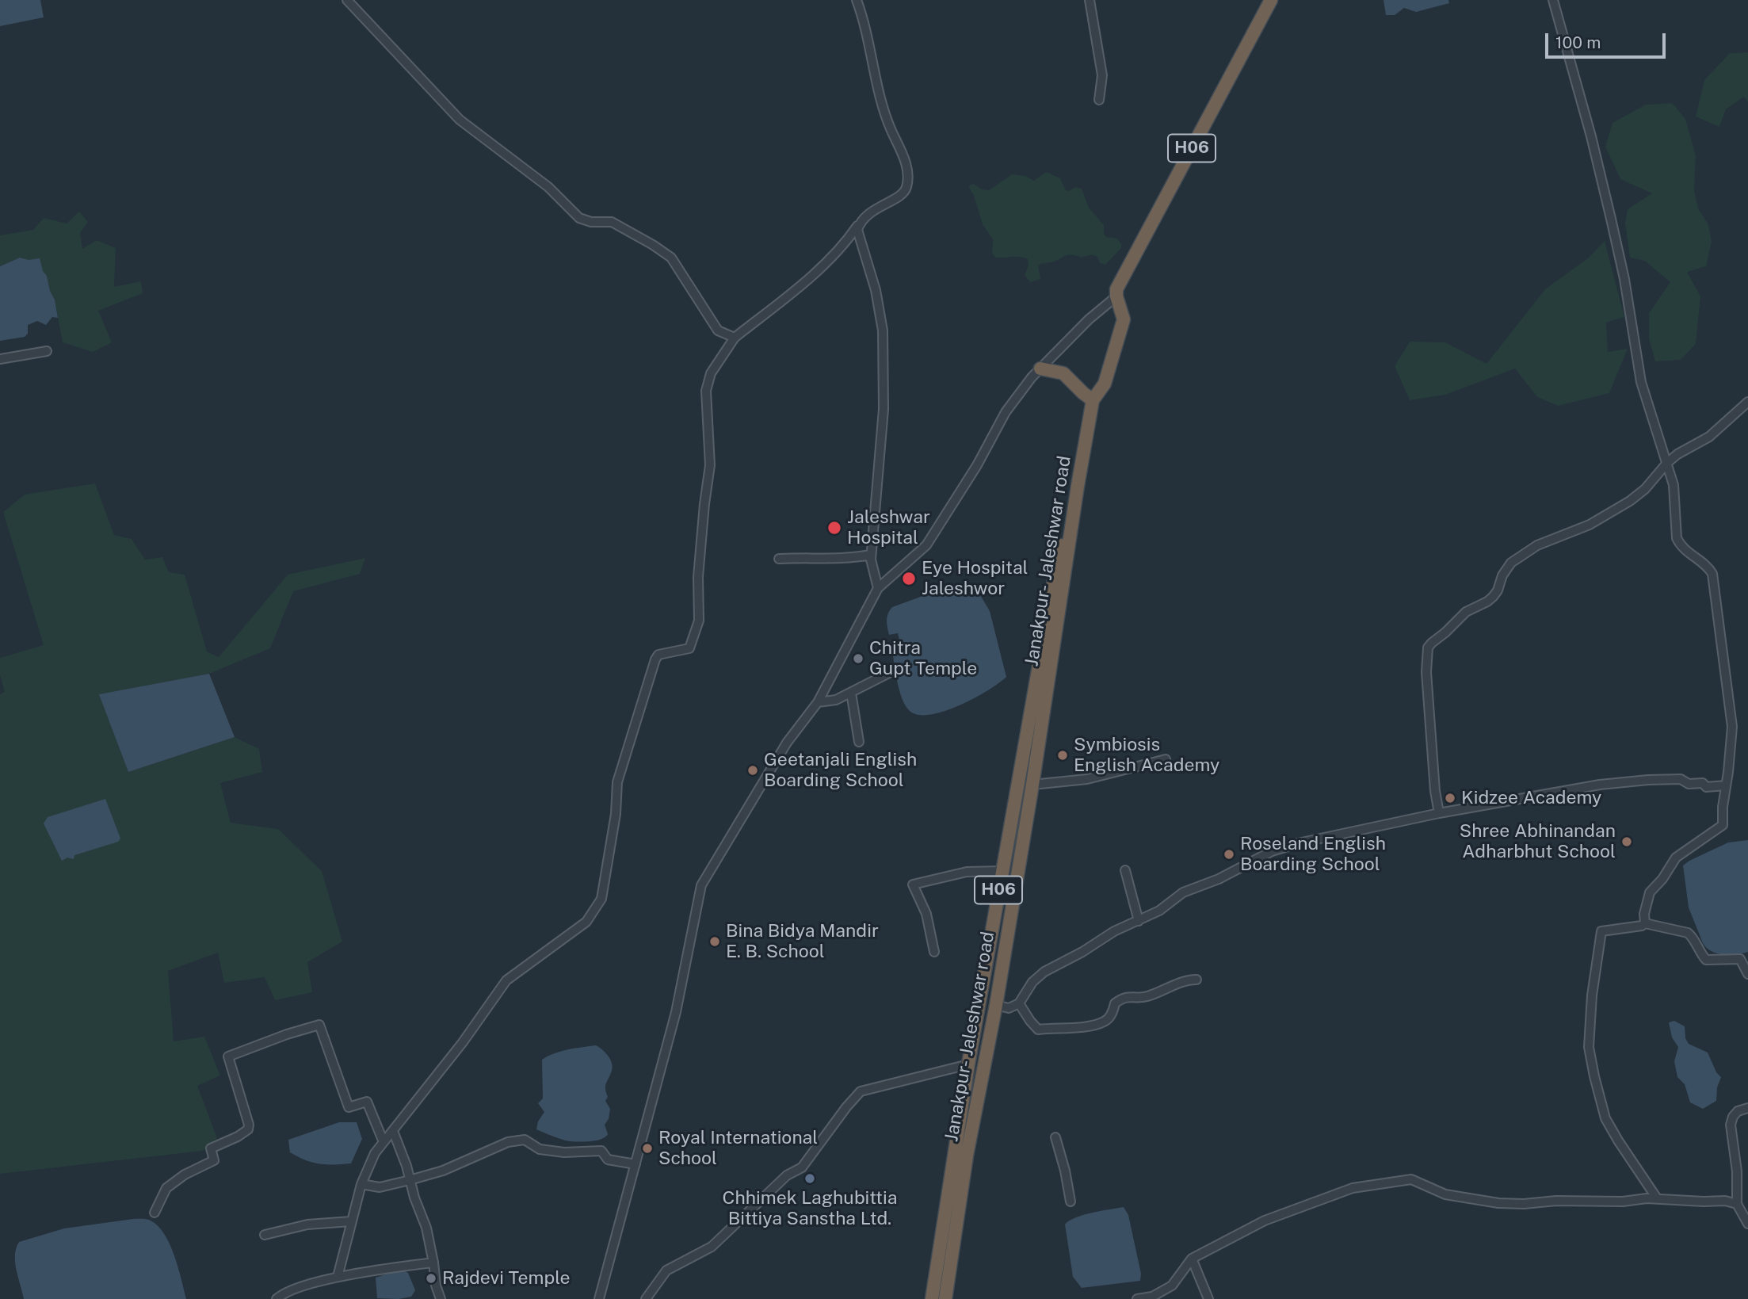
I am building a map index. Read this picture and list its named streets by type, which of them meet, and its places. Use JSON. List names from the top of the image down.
{
  "streets": {
    "highway": ["H06", "Janakpur- Jaleshwar road"]
  },
  "crossings": [
    ["H06", "Janakpur- Jaleshwar road"]
  ],
  "places": [
    "Jaleshwar Hospital",
    "Eye Hospital Jaleshwor",
    "Chitra Gupt Temple",
    "Symbiosis English Academy",
    "Geetanjali English Boarding School",
    "Kidzee Academy",
    "Shree Abhinandan Adharbhut School",
    "Roseland English Boarding School",
    "Bina Bidya Mandir E. B. School",
    "Royal International School",
    "Chhimek Laghubittia Bittiya Sanstha Ltd.",
    "Rajdevi Temple"
  ],
  "scale_bar": "100 m"
}
